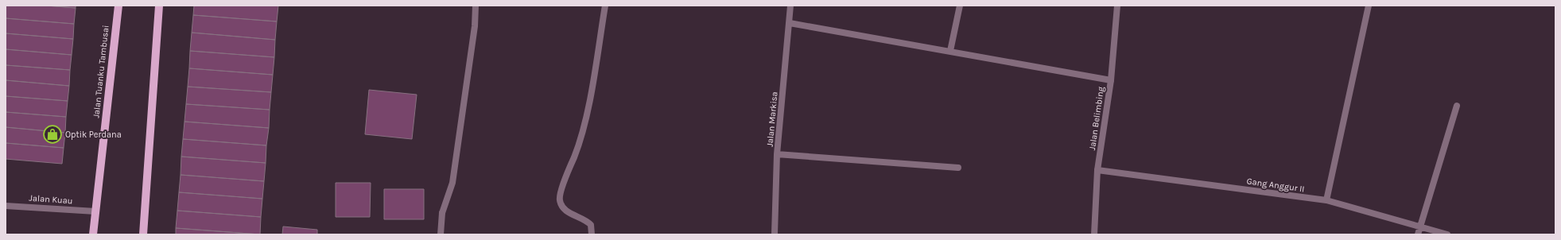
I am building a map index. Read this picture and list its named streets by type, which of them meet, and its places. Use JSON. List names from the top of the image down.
{
  "streets": {
    "main road": ["Jalan Tuanku Tambusai"],
    "street": [
      "Jalan Belimbing",
      "Jalan Markisa",
      "Gang Anggur II",
      "Jalan Kuau"
    ]
  },
  "crossings": [
    ["Jalan Tuanku Tambusai", "Jalan Kuau"],
    ["Jalan Belimbing", "Gang Anggur II"]
  ],
  "places": {
    "shop": ["Optik Perdana"]
  }
}
